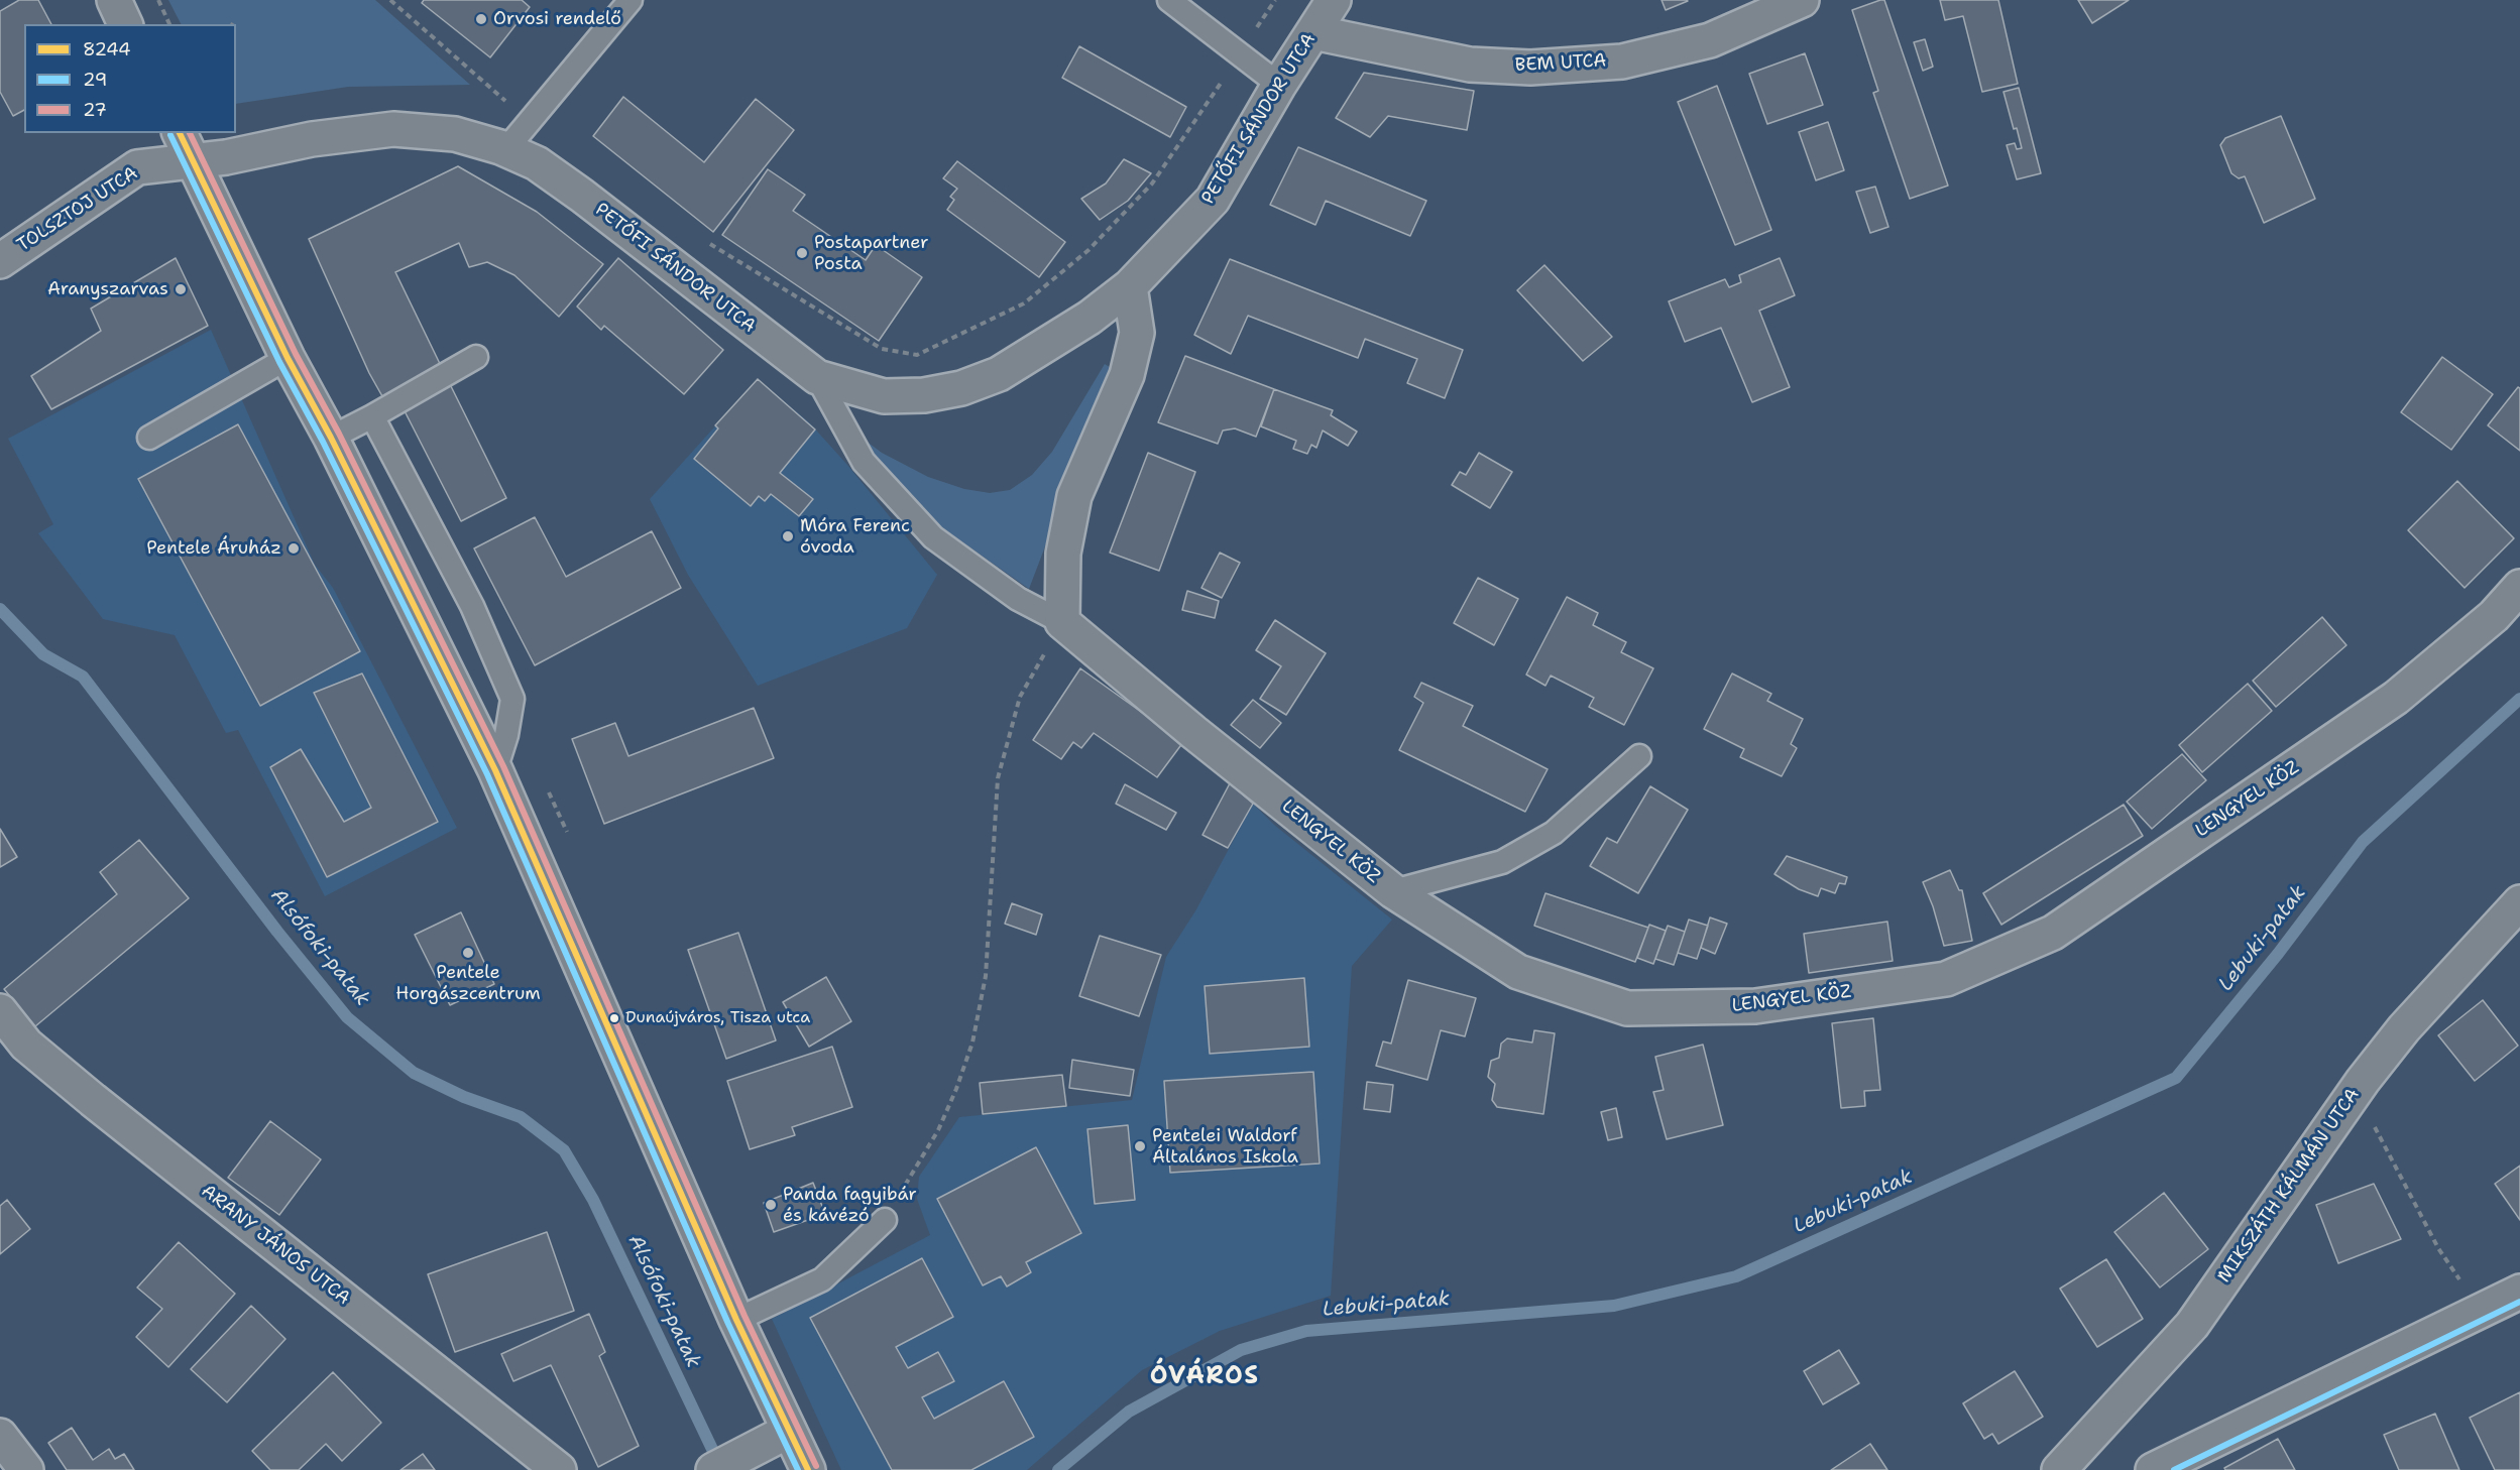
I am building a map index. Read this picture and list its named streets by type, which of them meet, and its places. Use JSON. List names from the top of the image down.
{
  "streets": {
    "street": [
      "BEM UTCA",
      "PETŐFI SÁNDOR UTCA",
      "TOLSZTOJ UTCA",
      "LENGYEL KÖZ",
      "MIKSZÁTH KÁLMÁN UTCA",
      "ARANY JÁNOS UTCA"
    ]
  },
  "crossings": [
    ["BEM UTCA", "PETŐFI SÁNDOR UTCA"],
    ["PETŐFI SÁNDOR UTCA", "TOLSZTOJ UTCA"]
  ],
  "districts": ["ÓVÁROS"],
  "water": ["Lebuki-patak", "Alsófoki-patak"],
  "places": [
    "Orvosi rendelő",
    "Postapartner Posta",
    "Aranyszarvas",
    "Móra Ferenc óvoda",
    "Pentele Áruház",
    "Pentele Horgászcentrum",
    "Dunaújváros, Tisza utca",
    "Pentelei Waldorf Általános Iskola",
    "Panda fagyibár és kávézó"
  ],
  "lines": ["transit line 8244", "transit line 27", "transit line 29"],
  "legend": ["8244", "29", "27"]
}
